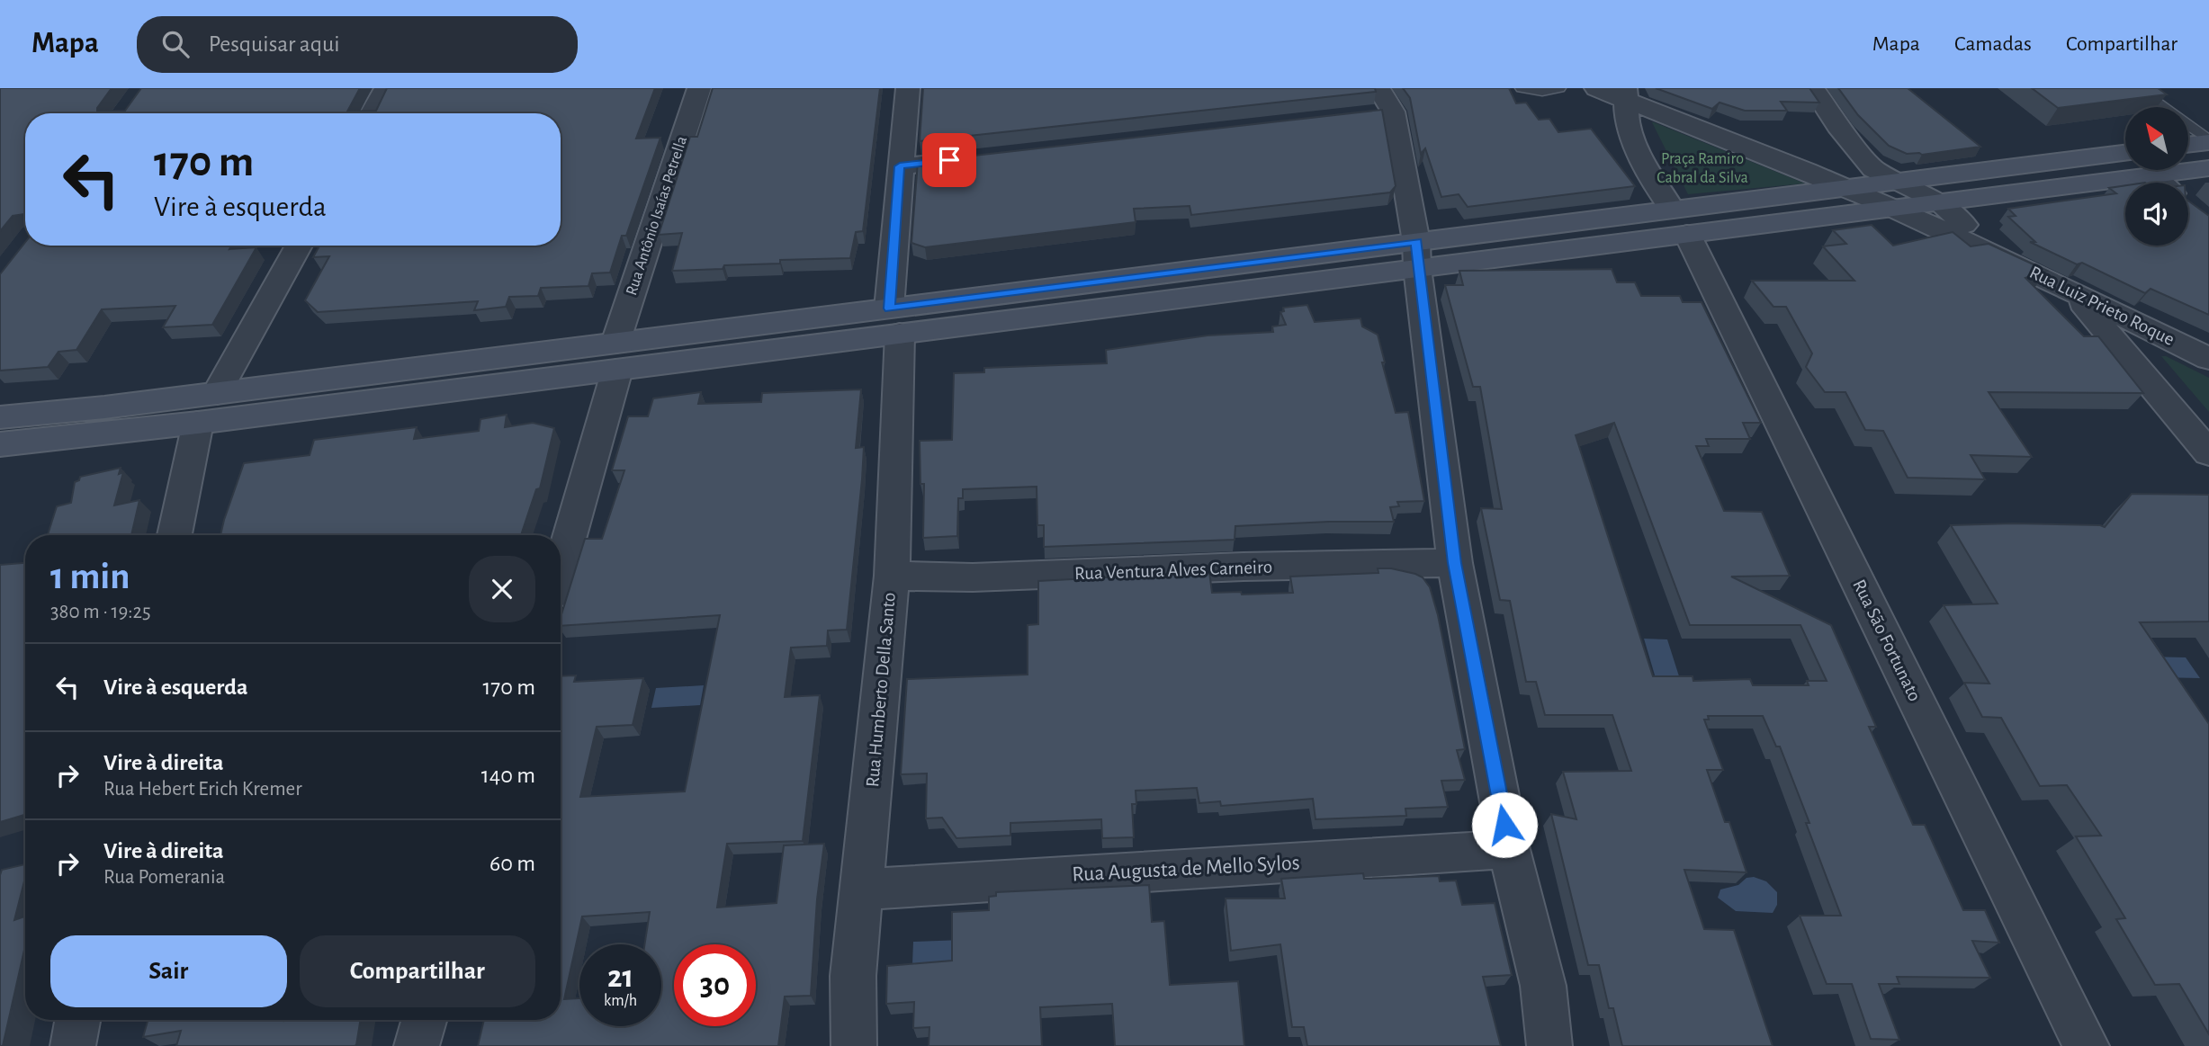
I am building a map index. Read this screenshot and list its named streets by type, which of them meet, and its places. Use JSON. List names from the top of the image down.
{
  "streets": {
    "street": [
      "Rua Antônio Isaías Petrella",
      "Rua Luiz Prieto Roque",
      "Rua Ventura Alves Carneiro",
      "Rua São Fortunato",
      "Rua Humberto Della Santo",
      "Rua Augusta de Mello Sylos"
    ]
  },
  "crossings": [
    ["Rua Luiz Prieto Roque", "Rua São Fortunato"],
    ["Rua Ventura Alves Carneiro", "Rua Humberto Della Santo"],
    ["Rua Humberto Della Santo", "Rua Augusta de Mello Sylos"]
  ],
  "parks": ["Praça Ramiro Cabral da Silva"],
  "north": "top left",
  "page": {
    "header": "Mapa",
    "search": "Pesquisar aqui",
    "nav": ["Mapa", "Camadas", "Compartilhar"],
    "turn": ["170 m", "Vire à esquerda"],
    "heading": ["1 min", "380 m · 19:25"],
    "list": [
      {
        "name": "Vire à esquerda",
        "value": "170 m"
      },
      {
        "name": "Vire à direita",
        "note": "Rua Hebert Erich Kremer",
        "value": "140 m"
      },
      {
        "name": "Vire à direita",
        "note": "Rua Pomerania",
        "value": "60 m"
      }
    ],
    "buttons": ["Sair", "Compartilhar"],
    "speed": "21 km/h",
    "limit": "30"
  }
}
